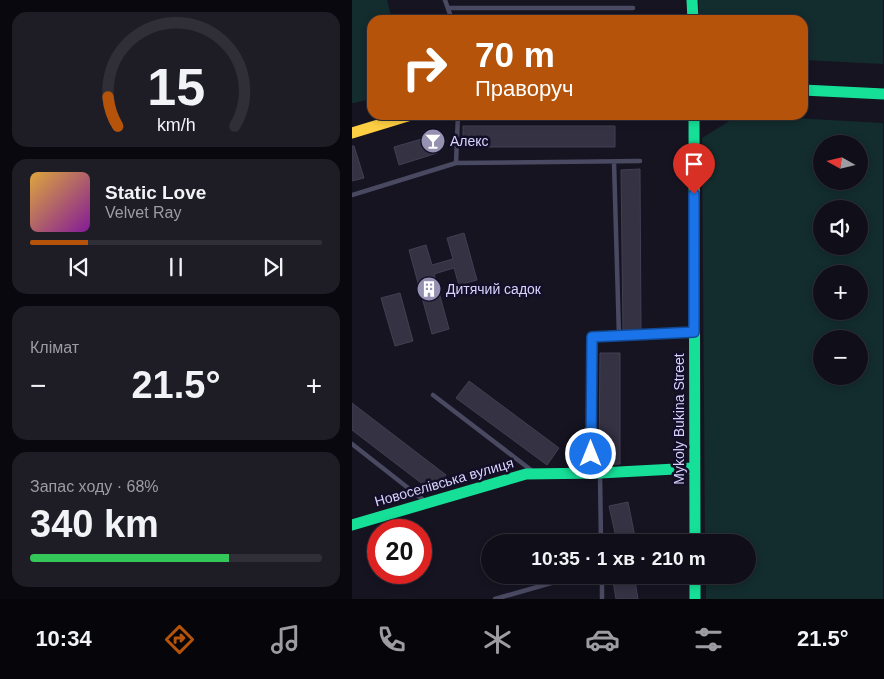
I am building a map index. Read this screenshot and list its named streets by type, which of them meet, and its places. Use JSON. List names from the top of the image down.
{
  "streets": {
    "street": ["Mykoly Bukina Street", "Новоселівська вулиця"]
  },
  "crossings": [
    ["Mykoly Bukina Street", "Новоселівська вулиця"]
  ],
  "places": {
    "bar": ["Алекс"],
    "building": ["Дитячий садок"]
  },
  "north": "left",
  "page": {
    "turn": ["70 m", "Праворуч"],
    "map_buttons": ["+", "−"],
    "song": ["Static Love", "Velvet Ray"],
    "tile": [
      "Клімат",
      ["Запас ходу · 68%", "340 km"]
    ],
    "heat": ["−", "21.5°", "+"],
    "limit": "20",
    "trip": "10:35 · 1 хв · 210 m",
    "tabs": ["10:34", "21.5°"],
    "gauge": ["15", "km/h"]
  }
}
